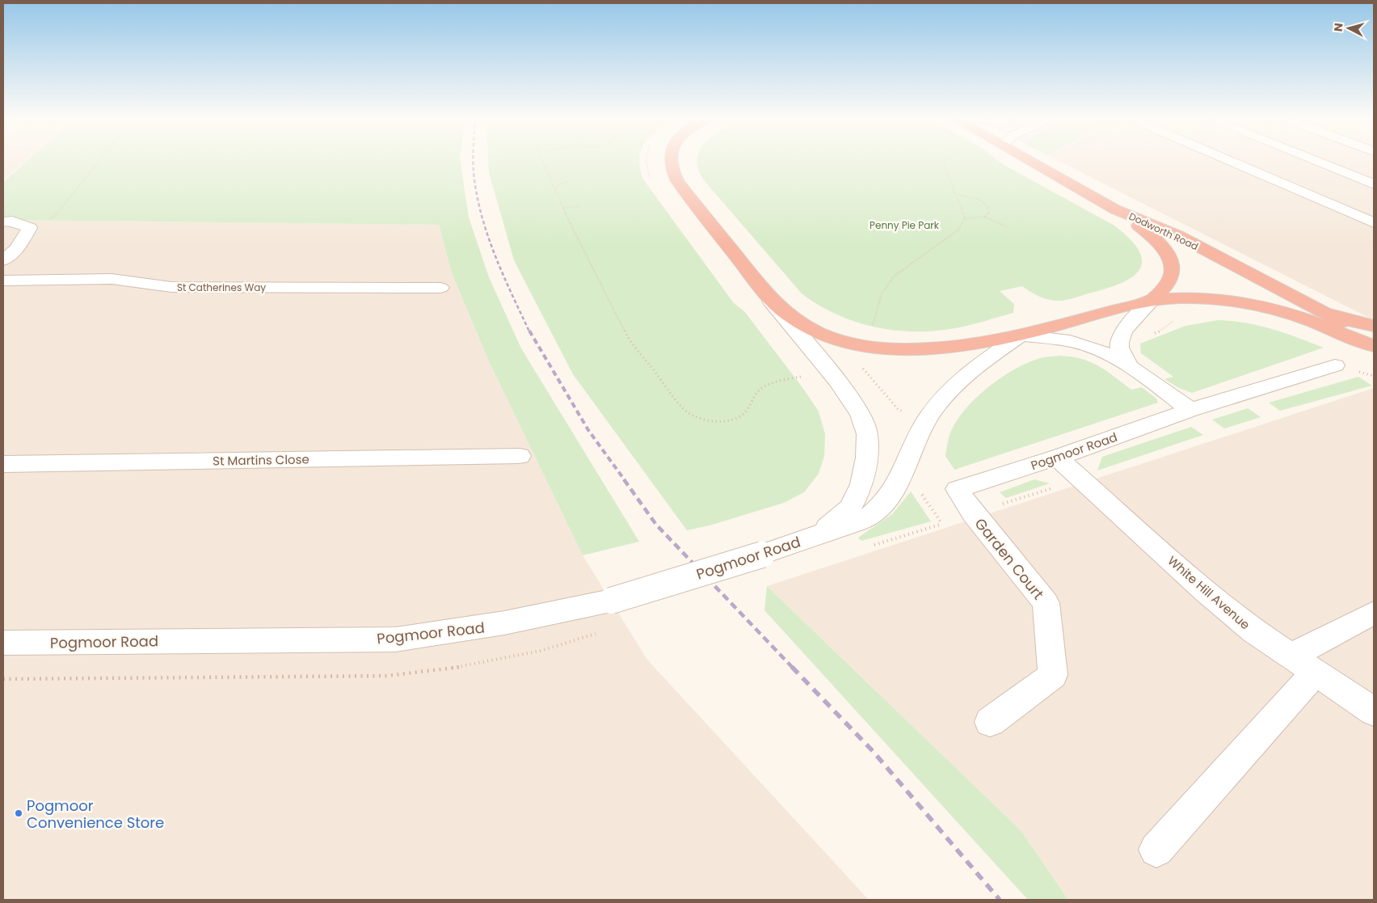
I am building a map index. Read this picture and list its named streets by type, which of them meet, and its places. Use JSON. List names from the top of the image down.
{
  "streets": {
    "highway": ["Dodworth Road"],
    "street": [
      "St Catherines Way",
      "Pogmoor Road",
      "St Martins Close",
      "Garden Court",
      "White Hill Avenue"
    ]
  },
  "crossings": [
    ["Pogmoor Road", "Garden Court"],
    ["Pogmoor Road", "White Hill Avenue"]
  ],
  "parks": ["Penny Pie Park"],
  "places": ["Pogmoor Convenience Store"],
  "north": "left"
}
